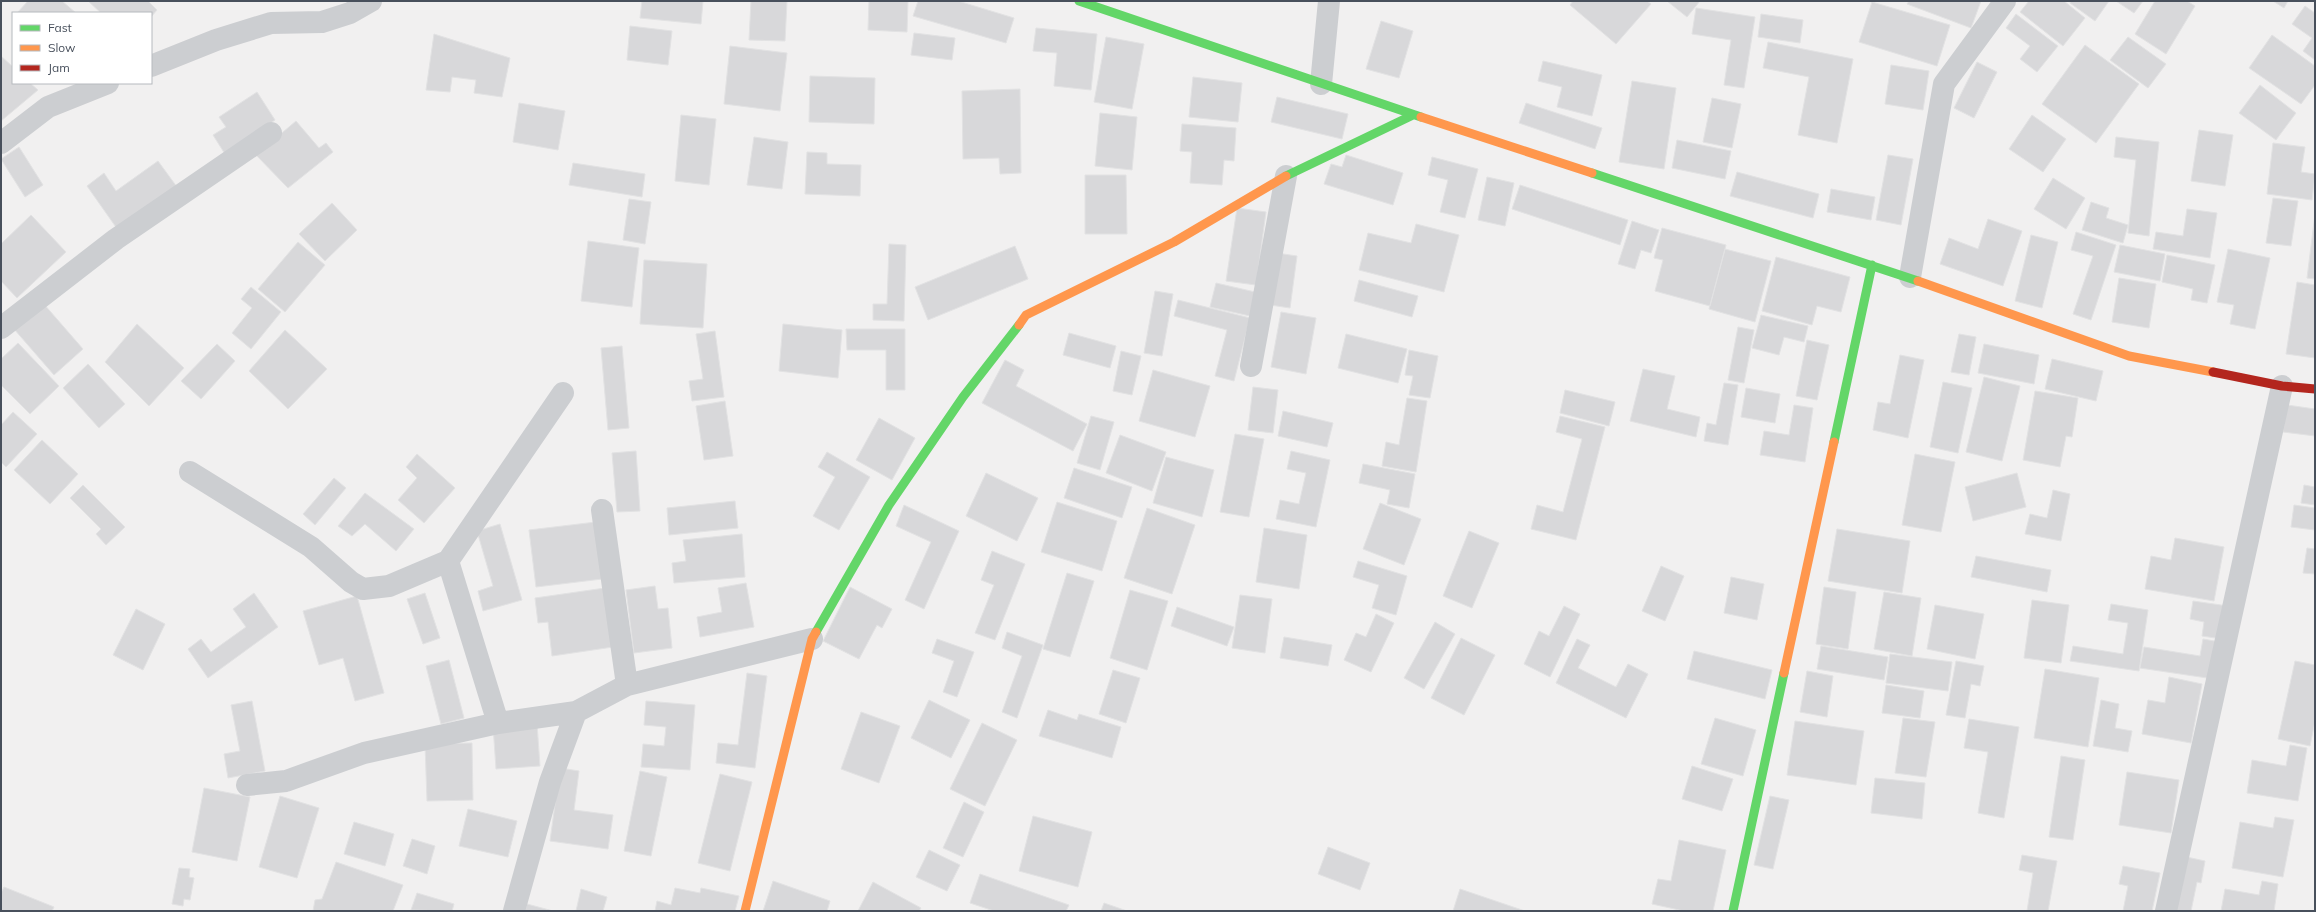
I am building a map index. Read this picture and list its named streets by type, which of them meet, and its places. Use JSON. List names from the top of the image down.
{
  "legend": ["Fast", "Slow", "Jam"]
}
